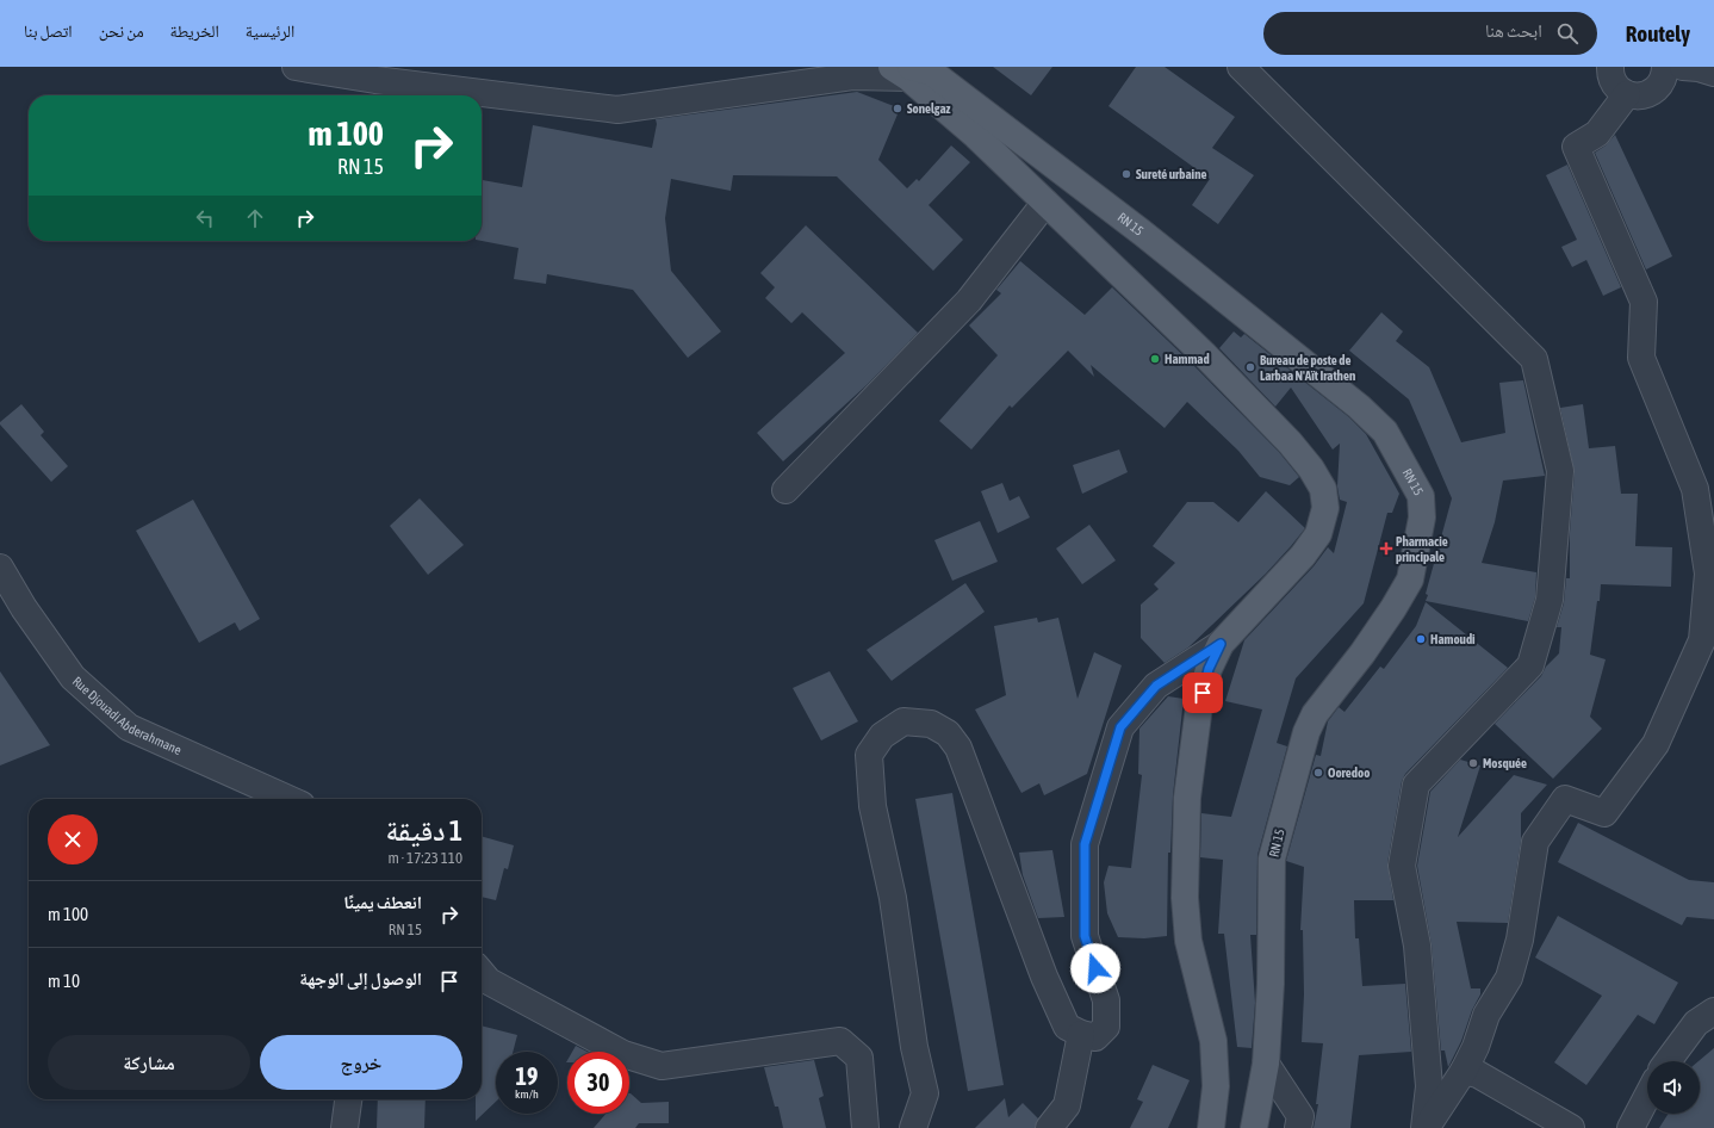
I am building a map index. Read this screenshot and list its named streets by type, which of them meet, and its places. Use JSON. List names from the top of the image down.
{
  "streets": {
    "main road": ["RN 15"],
    "street": ["Rue Djouadi Abderahmane"]
  },
  "places": {
    "other": [
      "Sonelgaz",
      "Sureté urbaine",
      "Hammad",
      "Bureau de poste de Larbaa N'Aït Irathen",
      "Hamoudi",
      "Mosquée",
      "Ooredoo"
    ],
    "health": ["Pharmacie principale"]
  },
  "page": {
    "header": "Routely",
    "search": "ابحث هنا",
    "nav": [
      "الرئيسية",
      "الخريطة",
      "من نحن",
      "اتصل بنا"
    ],
    "turn": ["100 m", "RN 15"],
    "heading": ["1 دقيقة", "110 m · 17:23"],
    "list": [
      {
        "name": "انعطف يمينًا",
        "note": "RN 15",
        "value": "100 m"
      },
      {
        "name": "الوصول إلى الوجهة",
        "value": "10 m"
      }
    ],
    "buttons": ["خروج", "مشاركة"],
    "speed": "19 km/h",
    "limit": "30"
  }
}
